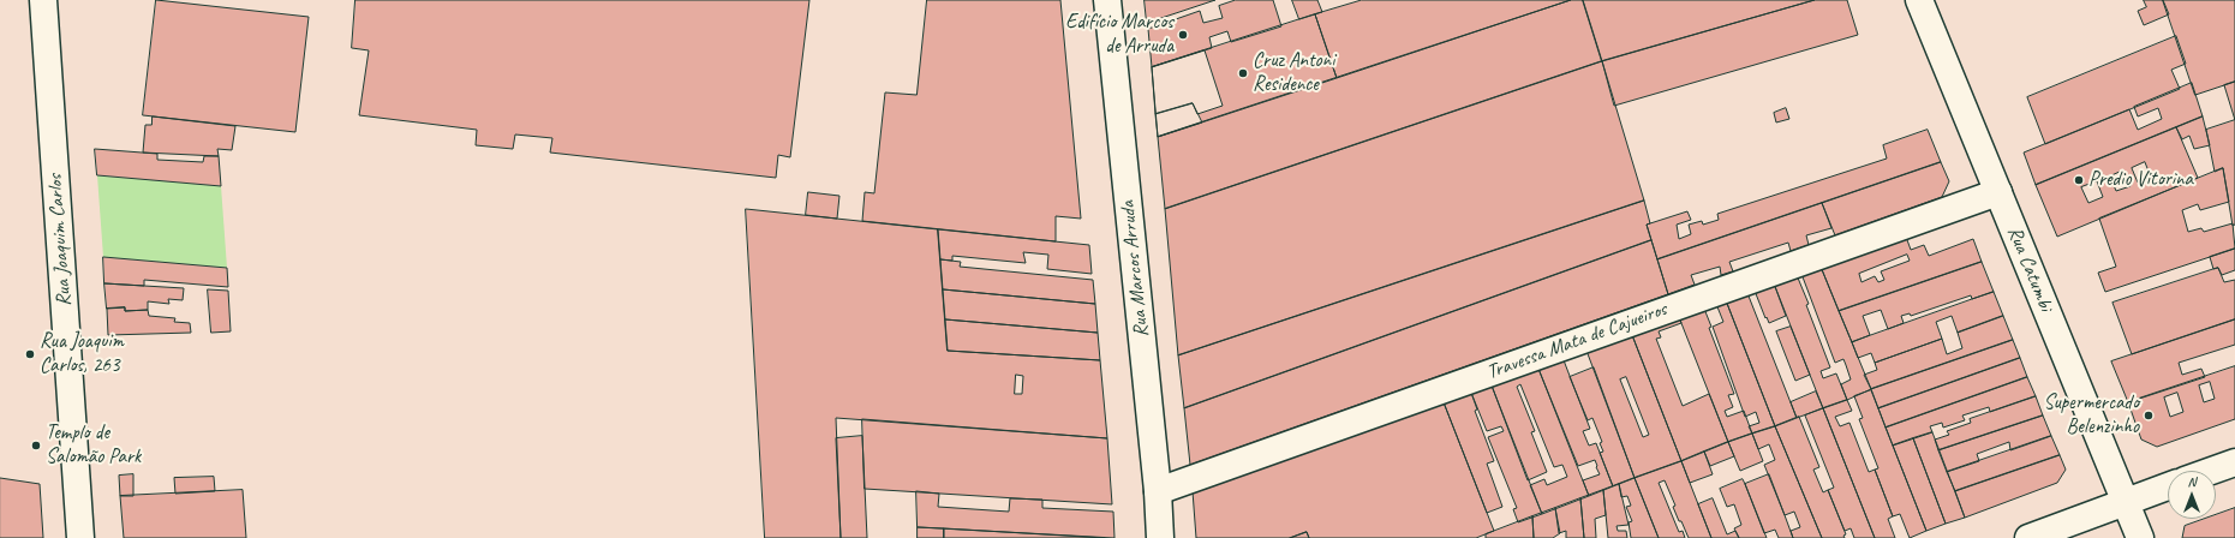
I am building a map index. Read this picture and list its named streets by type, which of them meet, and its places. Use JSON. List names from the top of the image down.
{
  "streets": {
    "street": [
      "Rua Joaquim Carlos",
      "Rua Marcos Arruda",
      "Rua Catumbi",
      "Travessa Mata de Cajueiros"
    ]
  },
  "crossings": [
    ["Rua Marcos Arruda", "Travessa Mata de Cajueiros"],
    ["Rua Catumbi", "Travessa Mata de Cajueiros"]
  ],
  "places": [
    "Edifício Marcos de Arruda",
    "Cruz Antoni Residence",
    "Predio Vitorina",
    "Rua Joaquim Carlos, 263",
    "Supermercado Belenzinho",
    "Templo de Salomão Park"
  ],
  "north": "top"
}
